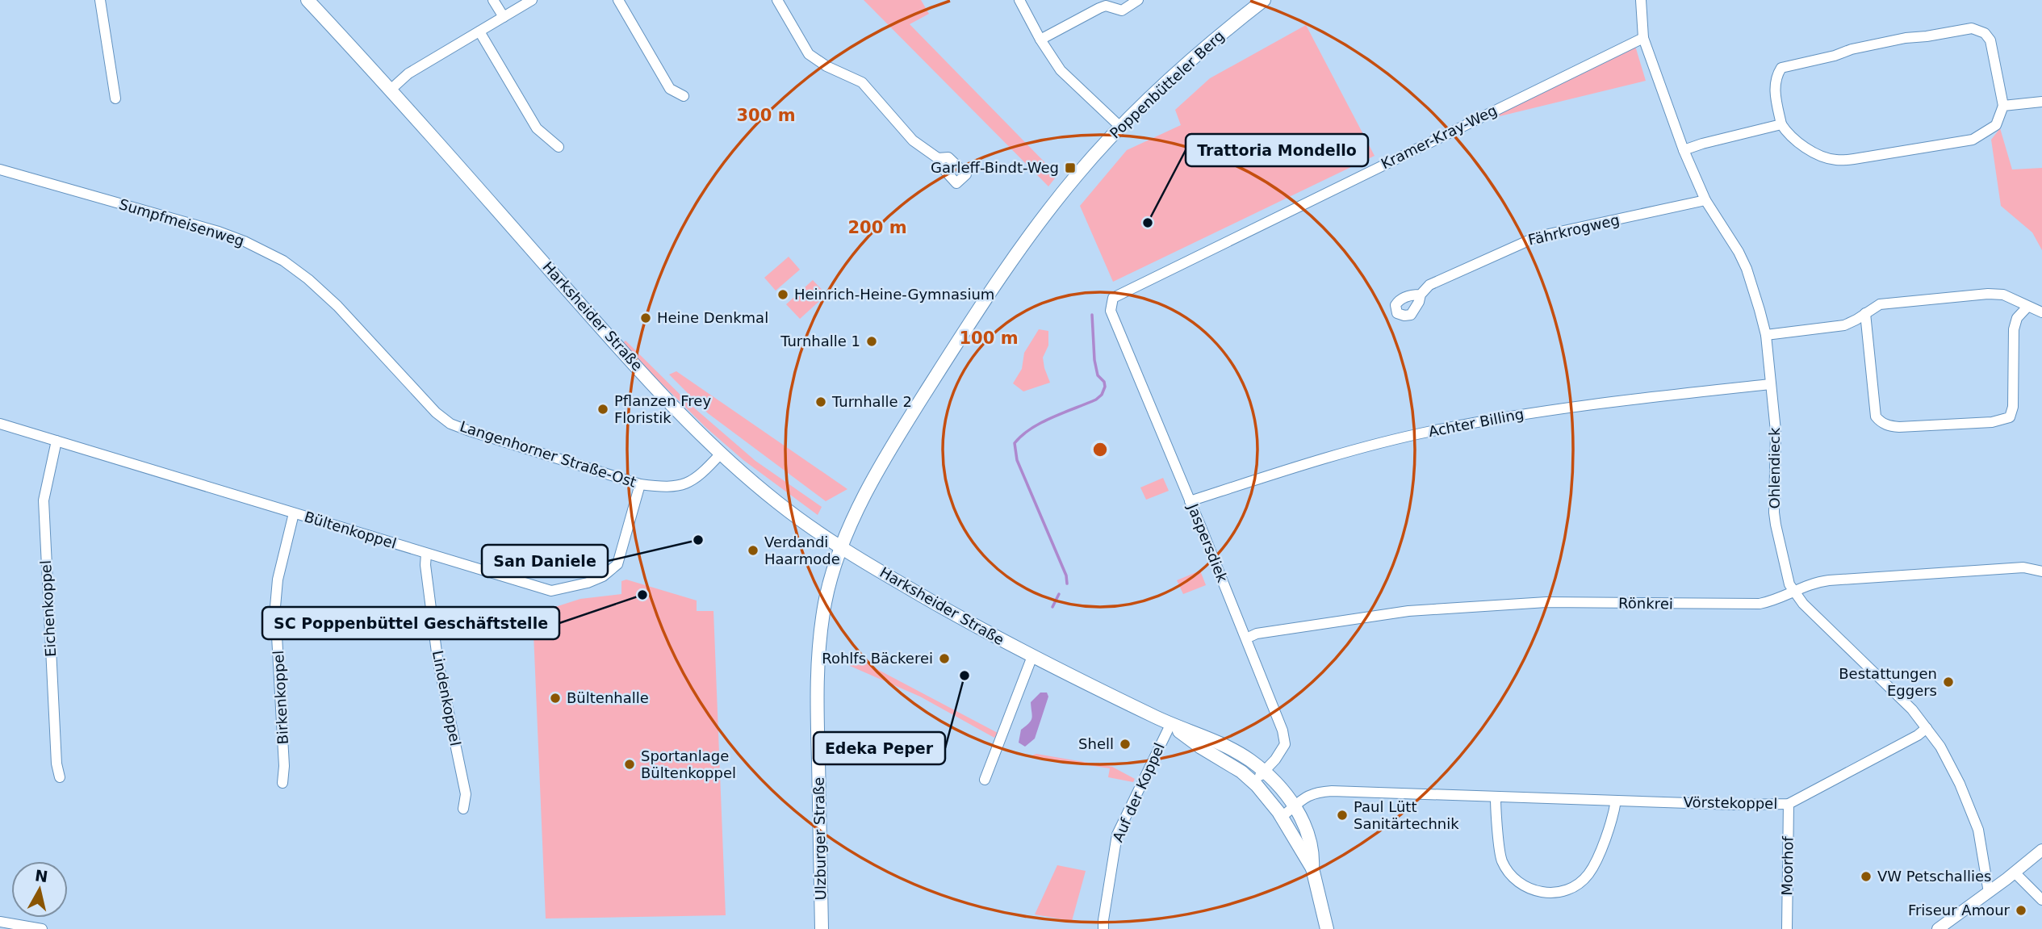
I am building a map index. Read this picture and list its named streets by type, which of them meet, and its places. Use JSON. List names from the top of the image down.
{
  "streets": {
    "main road": ["Poppenbütteler Berg", "Harksheider Straße", "Ulzburger Straße"],
    "street": [
      "Kramer-Kray-Weg",
      "Sumpfmeisenweg",
      "Fährkrogweg",
      "Achter Billing",
      "Langenhorner Straße-Ost",
      "Ohlendieck",
      "Bültenkoppel",
      "Jaspersdiek",
      "Rönkrei",
      "Eichenkoppel",
      "Birkenkoppel",
      "Lindenkoppel",
      "Auf der Koppel",
      "Vörstekoppel",
      "Moorhof"
    ]
  },
  "crossings": [
    ["Poppenbütteler Berg", "Harksheider Straße"],
    ["Poppenbütteler Berg", "Ulzburger Straße"],
    ["Kramer-Kray-Weg", "Ohlendieck"],
    ["Kramer-Kray-Weg", "Jaspersdiek"],
    ["Sumpfmeisenweg", "Langenhorner Straße-Ost"],
    ["Fährkrogweg", "Ohlendieck"],
    ["Harksheider Straße", "Langenhorner Straße-Ost"],
    ["Harksheider Straße", "Jaspersdiek"],
    ["Harksheider Straße", "Auf der Koppel"],
    ["Harksheider Straße", "Vörstekoppel"],
    ["Harksheider Straße", "Ulzburger Straße"],
    ["Achter Billing", "Ohlendieck"],
    ["Achter Billing", "Jaspersdiek"],
    ["Langenhorner Straße-Ost", "Bültenkoppel"],
    ["Ohlendieck", "Rönkrei"],
    ["Ohlendieck", "Vörstekoppel"],
    ["Bültenkoppel", "Eichenkoppel"],
    ["Bültenkoppel", "Birkenkoppel"],
    ["Bültenkoppel", "Lindenkoppel"],
    ["Jaspersdiek", "Rönkrei"],
    ["Vörstekoppel", "Moorhof"]
  ],
  "places": {
    "transit": ["Garleff-Bindt-Weg"],
    "other": [
      "Trattoria Mondello",
      "Heinrich-Heine-Gymnasium",
      "Heine Denkmal",
      "Turnhalle 1",
      "Turnhalle 2",
      "Pflanzen Frey Floristik",
      "San Daniele",
      "Verdandi Haarmode",
      "SC Poppenbüttel Geschäftstelle",
      "Rohlfs Bäckerei",
      "Edeka Peper",
      "Bestattungen Eggers",
      "Bültenhalle",
      "Shell",
      "Sportanlage Bültenkoppel",
      "Paul Lütt Sanitärtechnik",
      "VW Petschallies",
      "Friseur Amour"
    ]
  },
  "north": "top",
  "rings": ["300 m", "200 m", "100 m"]
}
